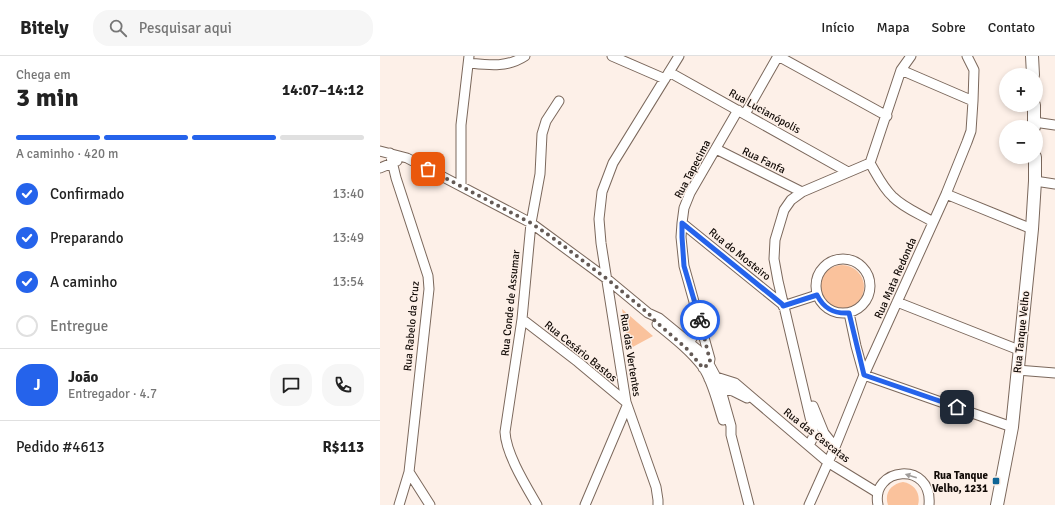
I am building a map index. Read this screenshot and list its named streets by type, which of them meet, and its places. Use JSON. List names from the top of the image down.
{
  "streets": {
    "street": [
      "Rua Lucianópolis",
      "Rua Fanfa",
      "Rua Tapecima",
      "Rua do Mosteiro",
      "Rua Mata Redonda",
      "Rua Conde de Assumar",
      "Rua Rabelo da Cruz",
      "Rua Tanque Velho",
      "Rua Cesário Bastos",
      "Rua das Vertentes",
      "Rua das Cascatas"
    ]
  },
  "crossings": [
    ["Rua Lucianópolis", "Rua Tapecima"],
    ["Rua Lucianópolis", "Rua das Vertentes"],
    ["Rua Fanfa", "Rua Tapecima"],
    ["Rua Tapecima", "Rua do Mosteiro"],
    ["Rua Mata Redonda", "Rua das Cascatas"],
    ["Rua Conde de Assumar", "Rua Cesário Bastos"],
    ["Rua Cesário Bastos", "Rua das Vertentes"]
  ],
  "places": {
    "transit": ["Rua Tanque Velho, 1231"]
  },
  "page": {
    "header": "Bitely",
    "search": "Pesquisar aqui",
    "nav": [
      "Início",
      "Mapa",
      "Sobre",
      "Contato"
    ],
    "heading": ["3 min", "Chega em", "14:07–14:12"],
    "panel": [
      "João",
      "Entregador · 4.7",
      "Pedido #4613",
      "R$113"
    ],
    "map_buttons": ["+", "−"],
    "bar": "A caminho · 420 m",
    "list": [
      ["Confirmado", "13:40"],
      ["Preparando", "13:49"],
      ["A caminho", "13:54"],
      "Entregue"
    ],
    "round": "J"
  }
}
